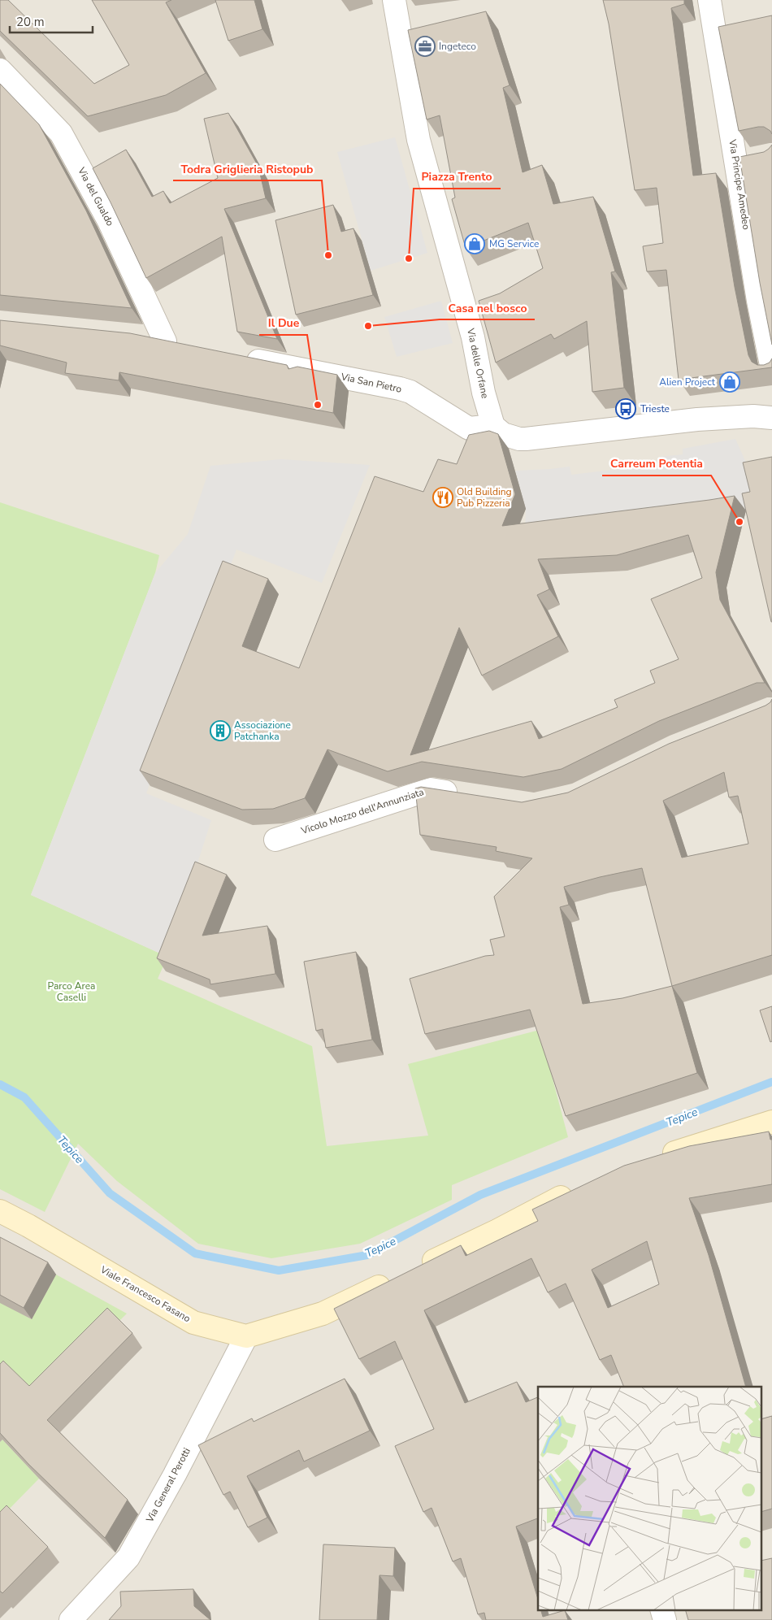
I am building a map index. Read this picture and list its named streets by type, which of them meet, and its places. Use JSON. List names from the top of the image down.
{
  "streets": {
    "street": [
      "Via Principe Amedeo",
      "Via del Gualdo",
      "Via delle Orfane",
      "Via San Pietro",
      "Vicolo Mozzo dell'Annunziata",
      "Viale Francesco Fasano",
      "Via General Perotti"
    ]
  },
  "crossings": [
    ["Via delle Orfane", "Via San Pietro"],
    ["Viale Francesco Fasano", "Via General Perotti"]
  ],
  "water": ["Tepice"],
  "parks": ["Parco Area Caselli"],
  "places": {
    "office": ["Ingeteco"],
    "shop": ["MG Service", "Alien Project"],
    "other": [
      "Todra Griglieria Ristopub",
      "Piazza Trento",
      "Casa nel bosco",
      "Il Due",
      "Carreum Potentia"
    ],
    "bus stop": ["Trieste"],
    "restaurant": ["Old Building Pub Pizzeria"],
    "building": ["Associazione Patchanka"]
  },
  "scale_bar": "20 m"
}
